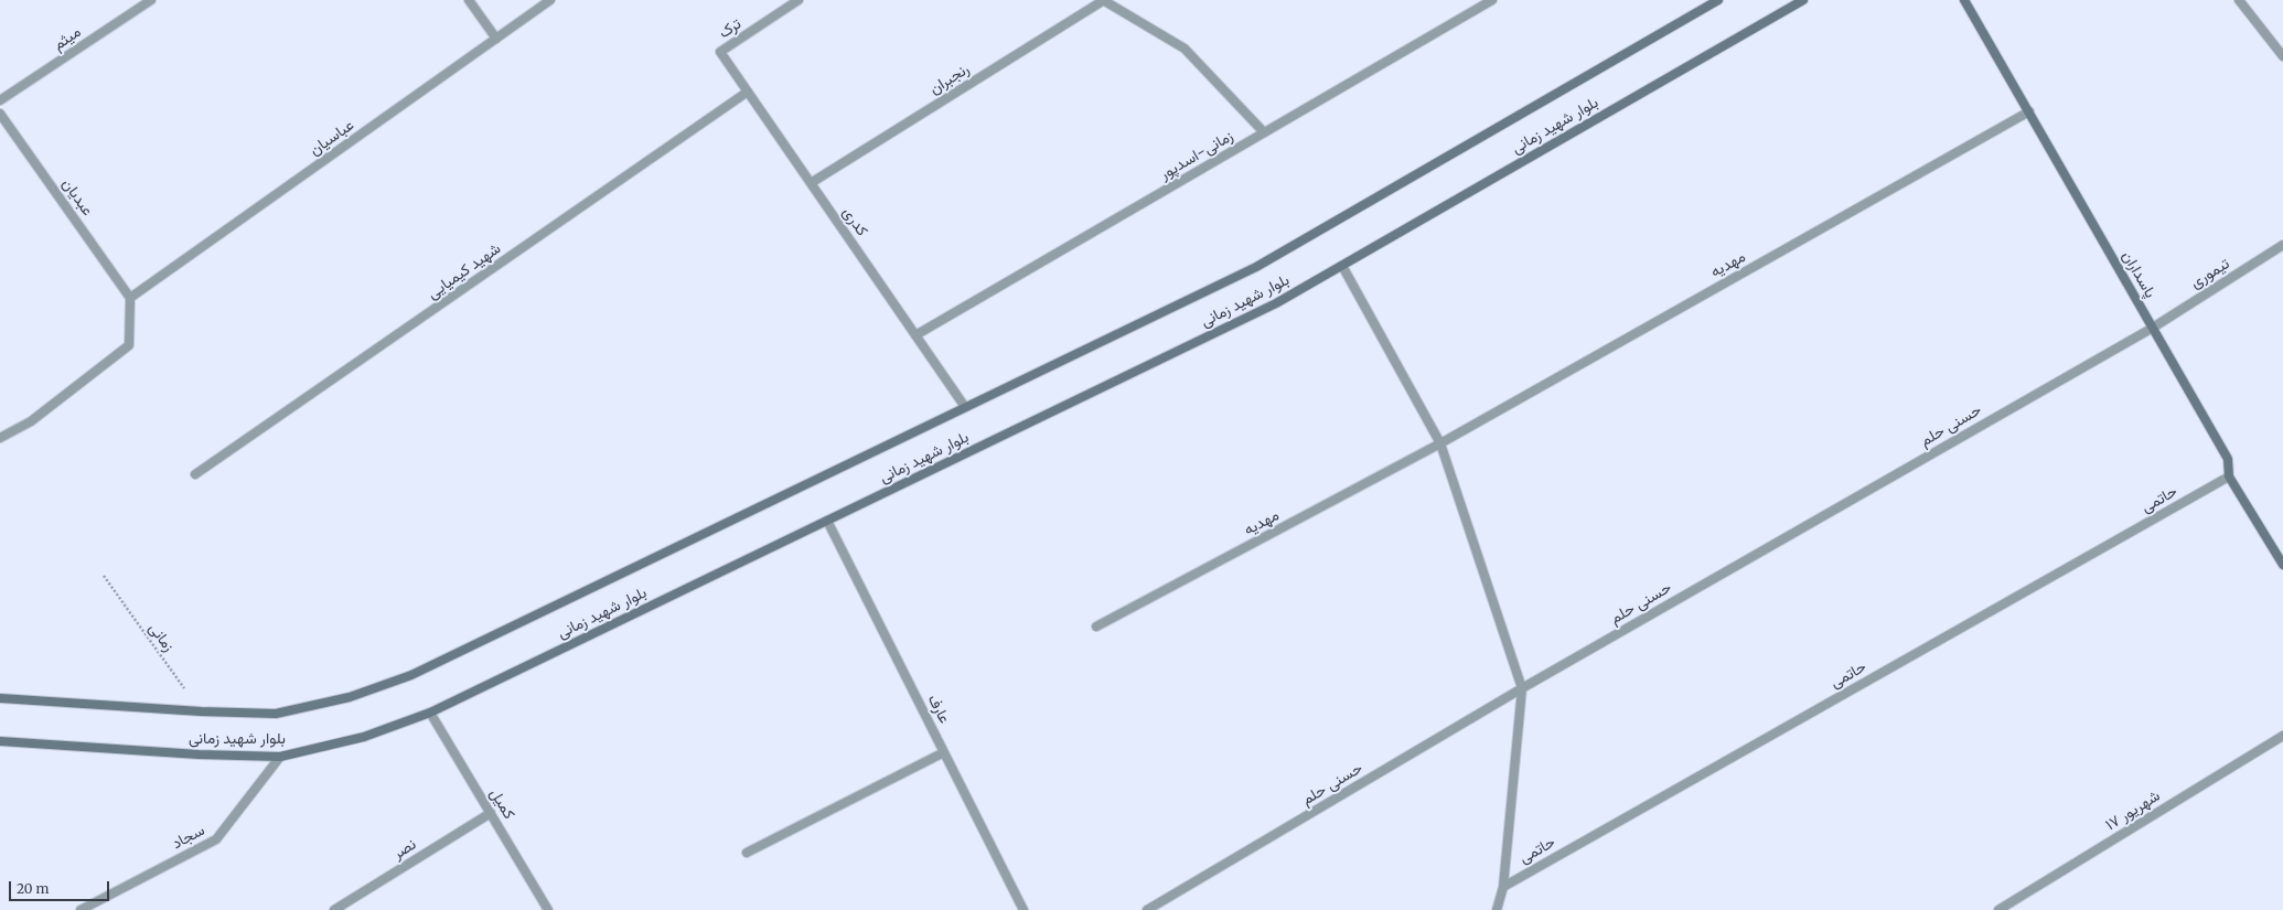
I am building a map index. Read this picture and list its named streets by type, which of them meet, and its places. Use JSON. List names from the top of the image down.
{
  "streets": {
    "main road": ["بلوار شهید زمانی", "پاسداران"],
    "street": [
      "ترک",
      "میثم",
      "رنجبران",
      "عباسیان",
      "زمانی-اسدپور",
      "عبدیان",
      "کدری",
      "مهدیه",
      "شهید کیمیایی",
      "تیموری",
      "حسنی حلم",
      "حاتمی",
      "عارف",
      "کمیل",
      "۱۷ شهریور",
      "سجاد",
      "نصر"
    ],
    "path": ["زمانی"]
  },
  "crossings": [
    ["ترک", "کدری"],
    ["رنجبران", "کدری"],
    ["بلوار شهید زمانی", "کدری"],
    ["بلوار شهید زمانی", "زمانی"],
    ["بلوار شهید زمانی", "عارف"],
    ["بلوار شهید زمانی", "کمیل"],
    ["بلوار شهید زمانی", "سجاد"],
    ["عباسیان", "عبدیان"],
    ["زمانی-اسدپور", "کدری"],
    ["کدری", "شهید کیمیایی"],
    ["مهدیه", "پاسداران"],
    ["تیموری", "پاسداران"],
    ["تیموری", "حسنی حلم"],
    ["پاسداران", "حسنی حلم"],
    ["پاسداران", "حاتمی"],
    ["کمیل", "نصر"]
  ],
  "scale_bar": "20 m"
}
